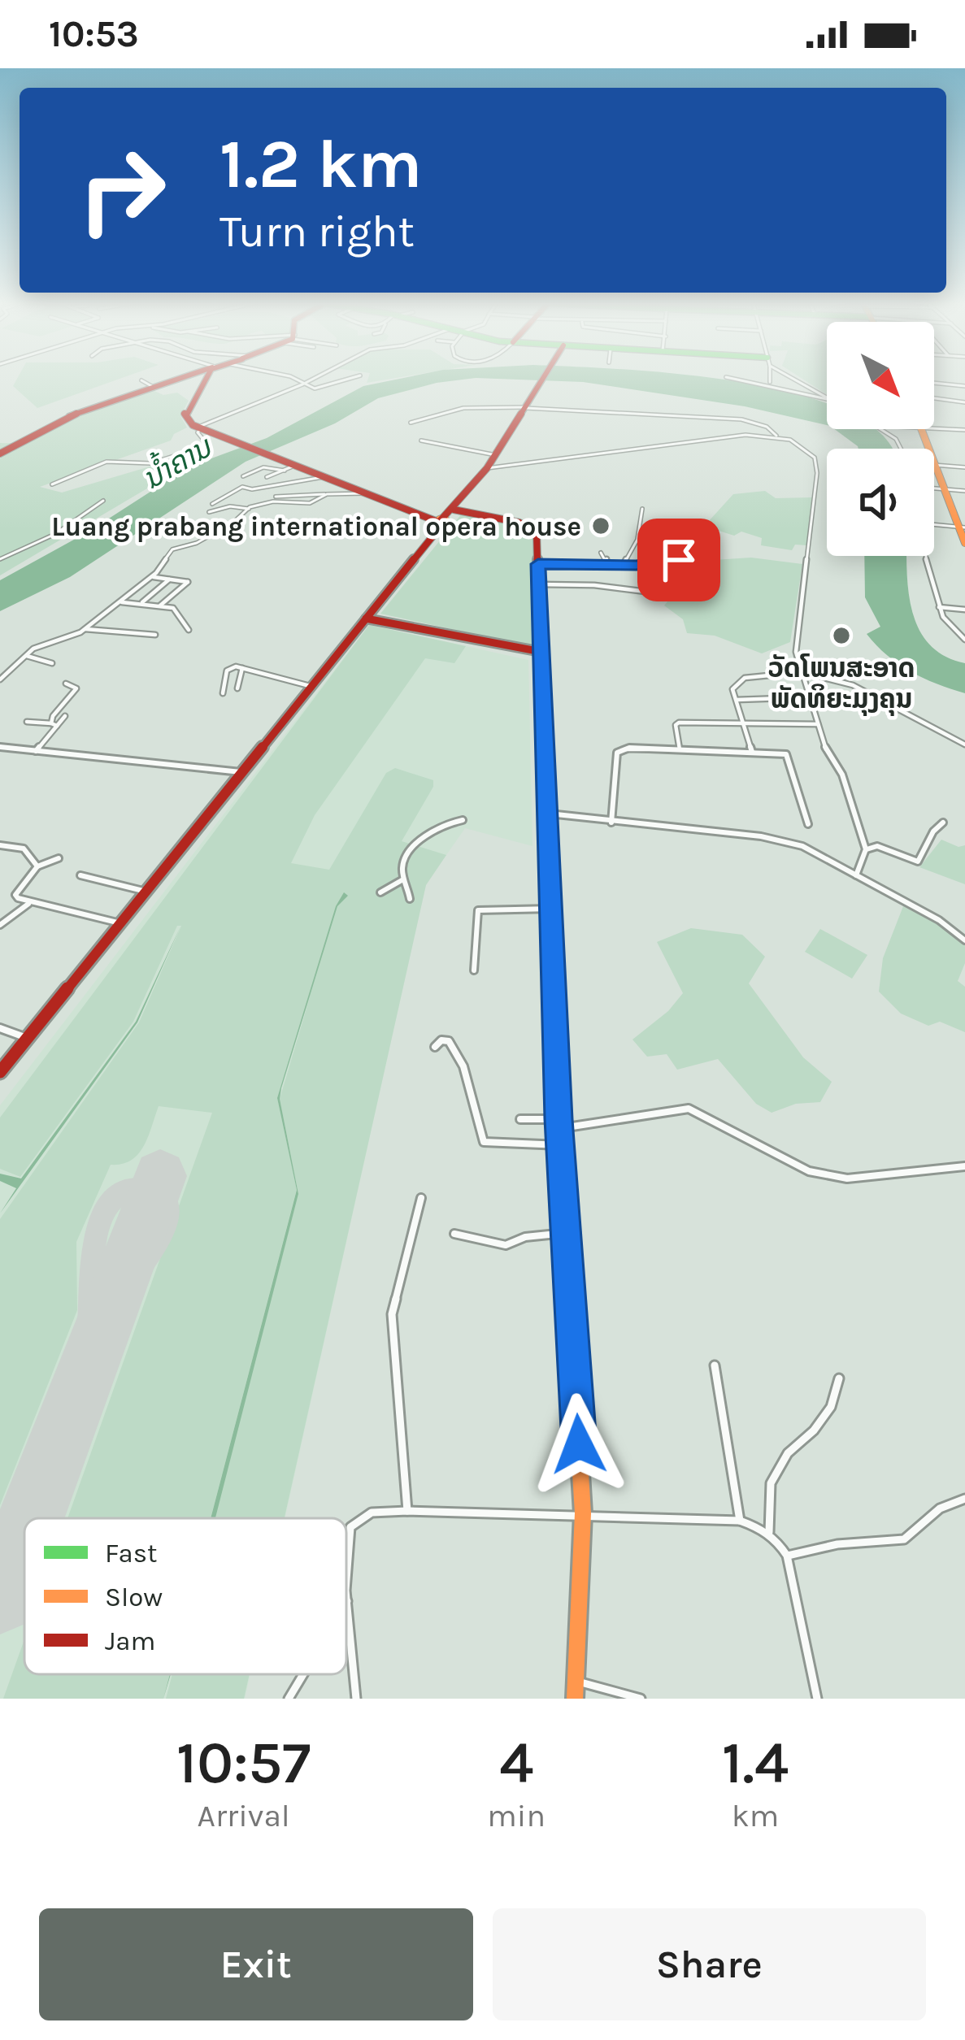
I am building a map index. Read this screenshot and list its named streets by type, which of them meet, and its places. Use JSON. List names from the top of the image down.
{
  "water": ["ນ້ຳຄານ"],
  "places": ["Luang prabang international opera house", "ວັດໂພນສະອາດ ພັດທິຍະມຸງຄຸນ"],
  "legend": ["Fast", "Slow", "Jam"],
  "north": "bottom right",
  "page": {
    "status": "10:53",
    "turn": ["1.2 km", "Turn right"],
    "eta": [
      "10:57",
      "Arrival",
      "4",
      "min",
      "1.4",
      "km"
    ],
    "buttons": ["Exit", "Share"]
  }
}
